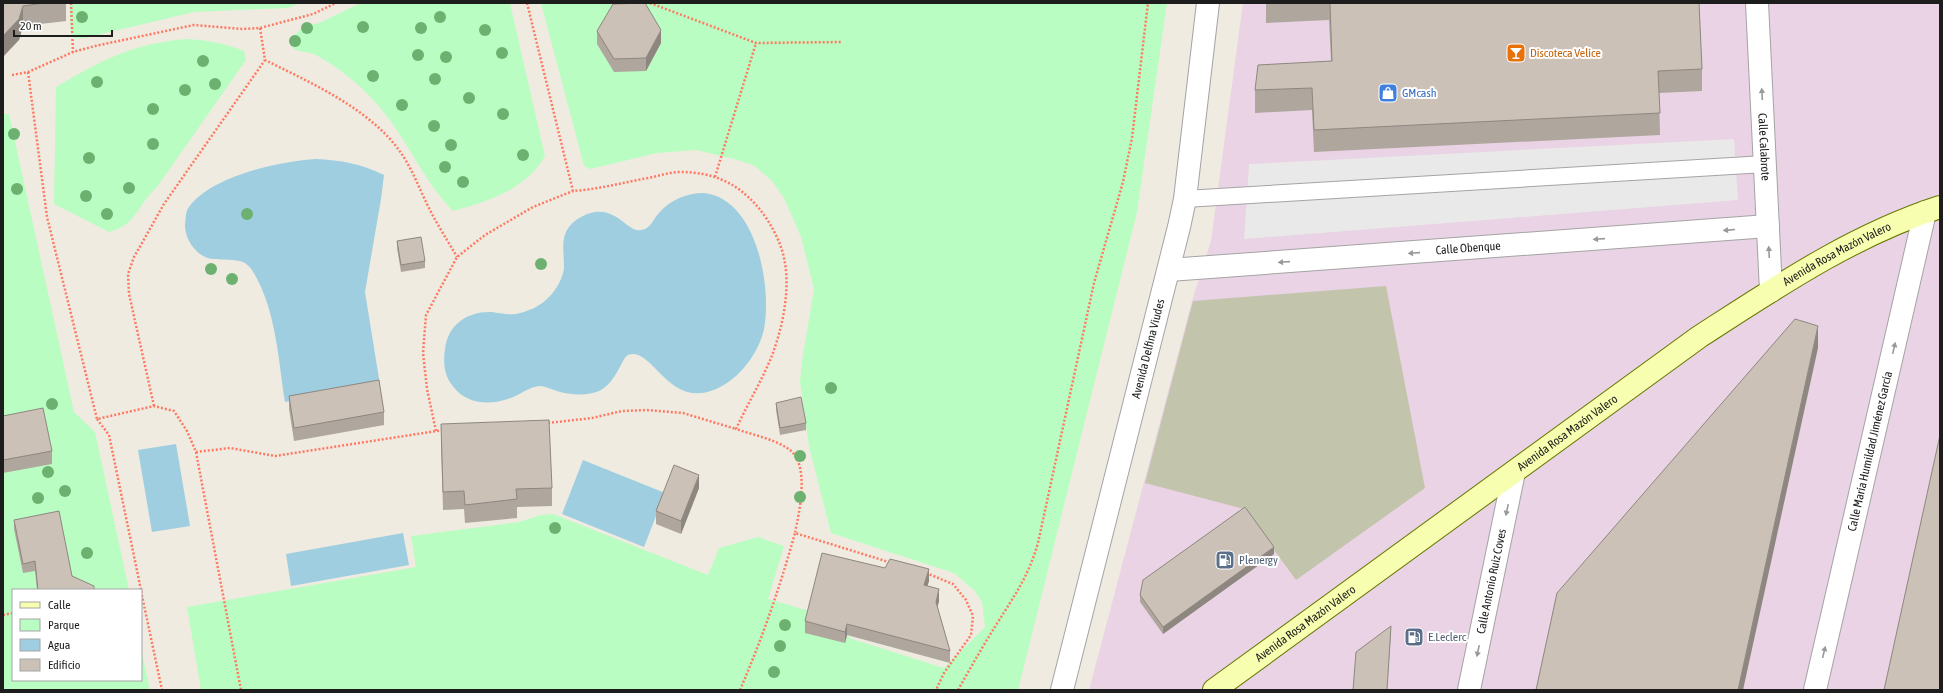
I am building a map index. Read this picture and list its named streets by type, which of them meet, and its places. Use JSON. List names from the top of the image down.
{
  "streets": {
    "main road": ["Avenida Rosa Mazón Valero"],
    "street": [
      "Calle Calabrote",
      "Calle Obenque",
      "Avenida Delfina Viudes",
      "Calle María Humildad Jiménez García",
      "Calle Antonio Ruiz Coves"
    ]
  },
  "crossings": [
    ["Calle Calabrote", "Calle Obenque"],
    ["Calle Calabrote", "Avenida Rosa Mazón Valero"],
    ["Calle Obenque", "Avenida Delfina Viudes"],
    ["Avenida Rosa Mazón Valero", "Calle María Humildad Jiménez García"],
    ["Avenida Rosa Mazón Valero", "Calle Antonio Ruiz Coves"]
  ],
  "one_way": [
    "Calle Calabrote",
    "Calle Obenque",
    "Calle María Humildad Jiménez García",
    "Calle Antonio Ruiz Coves"
  ],
  "places": {
    "bar": ["Discoteca Velice"],
    "shop": ["GMcash"],
    "fuel station": ["Plenergy", "E.Leclerc"]
  },
  "legend": [
    "Calle",
    "Parque",
    "Agua",
    "Edificio"
  ],
  "scale_bar": "20 m"
}
